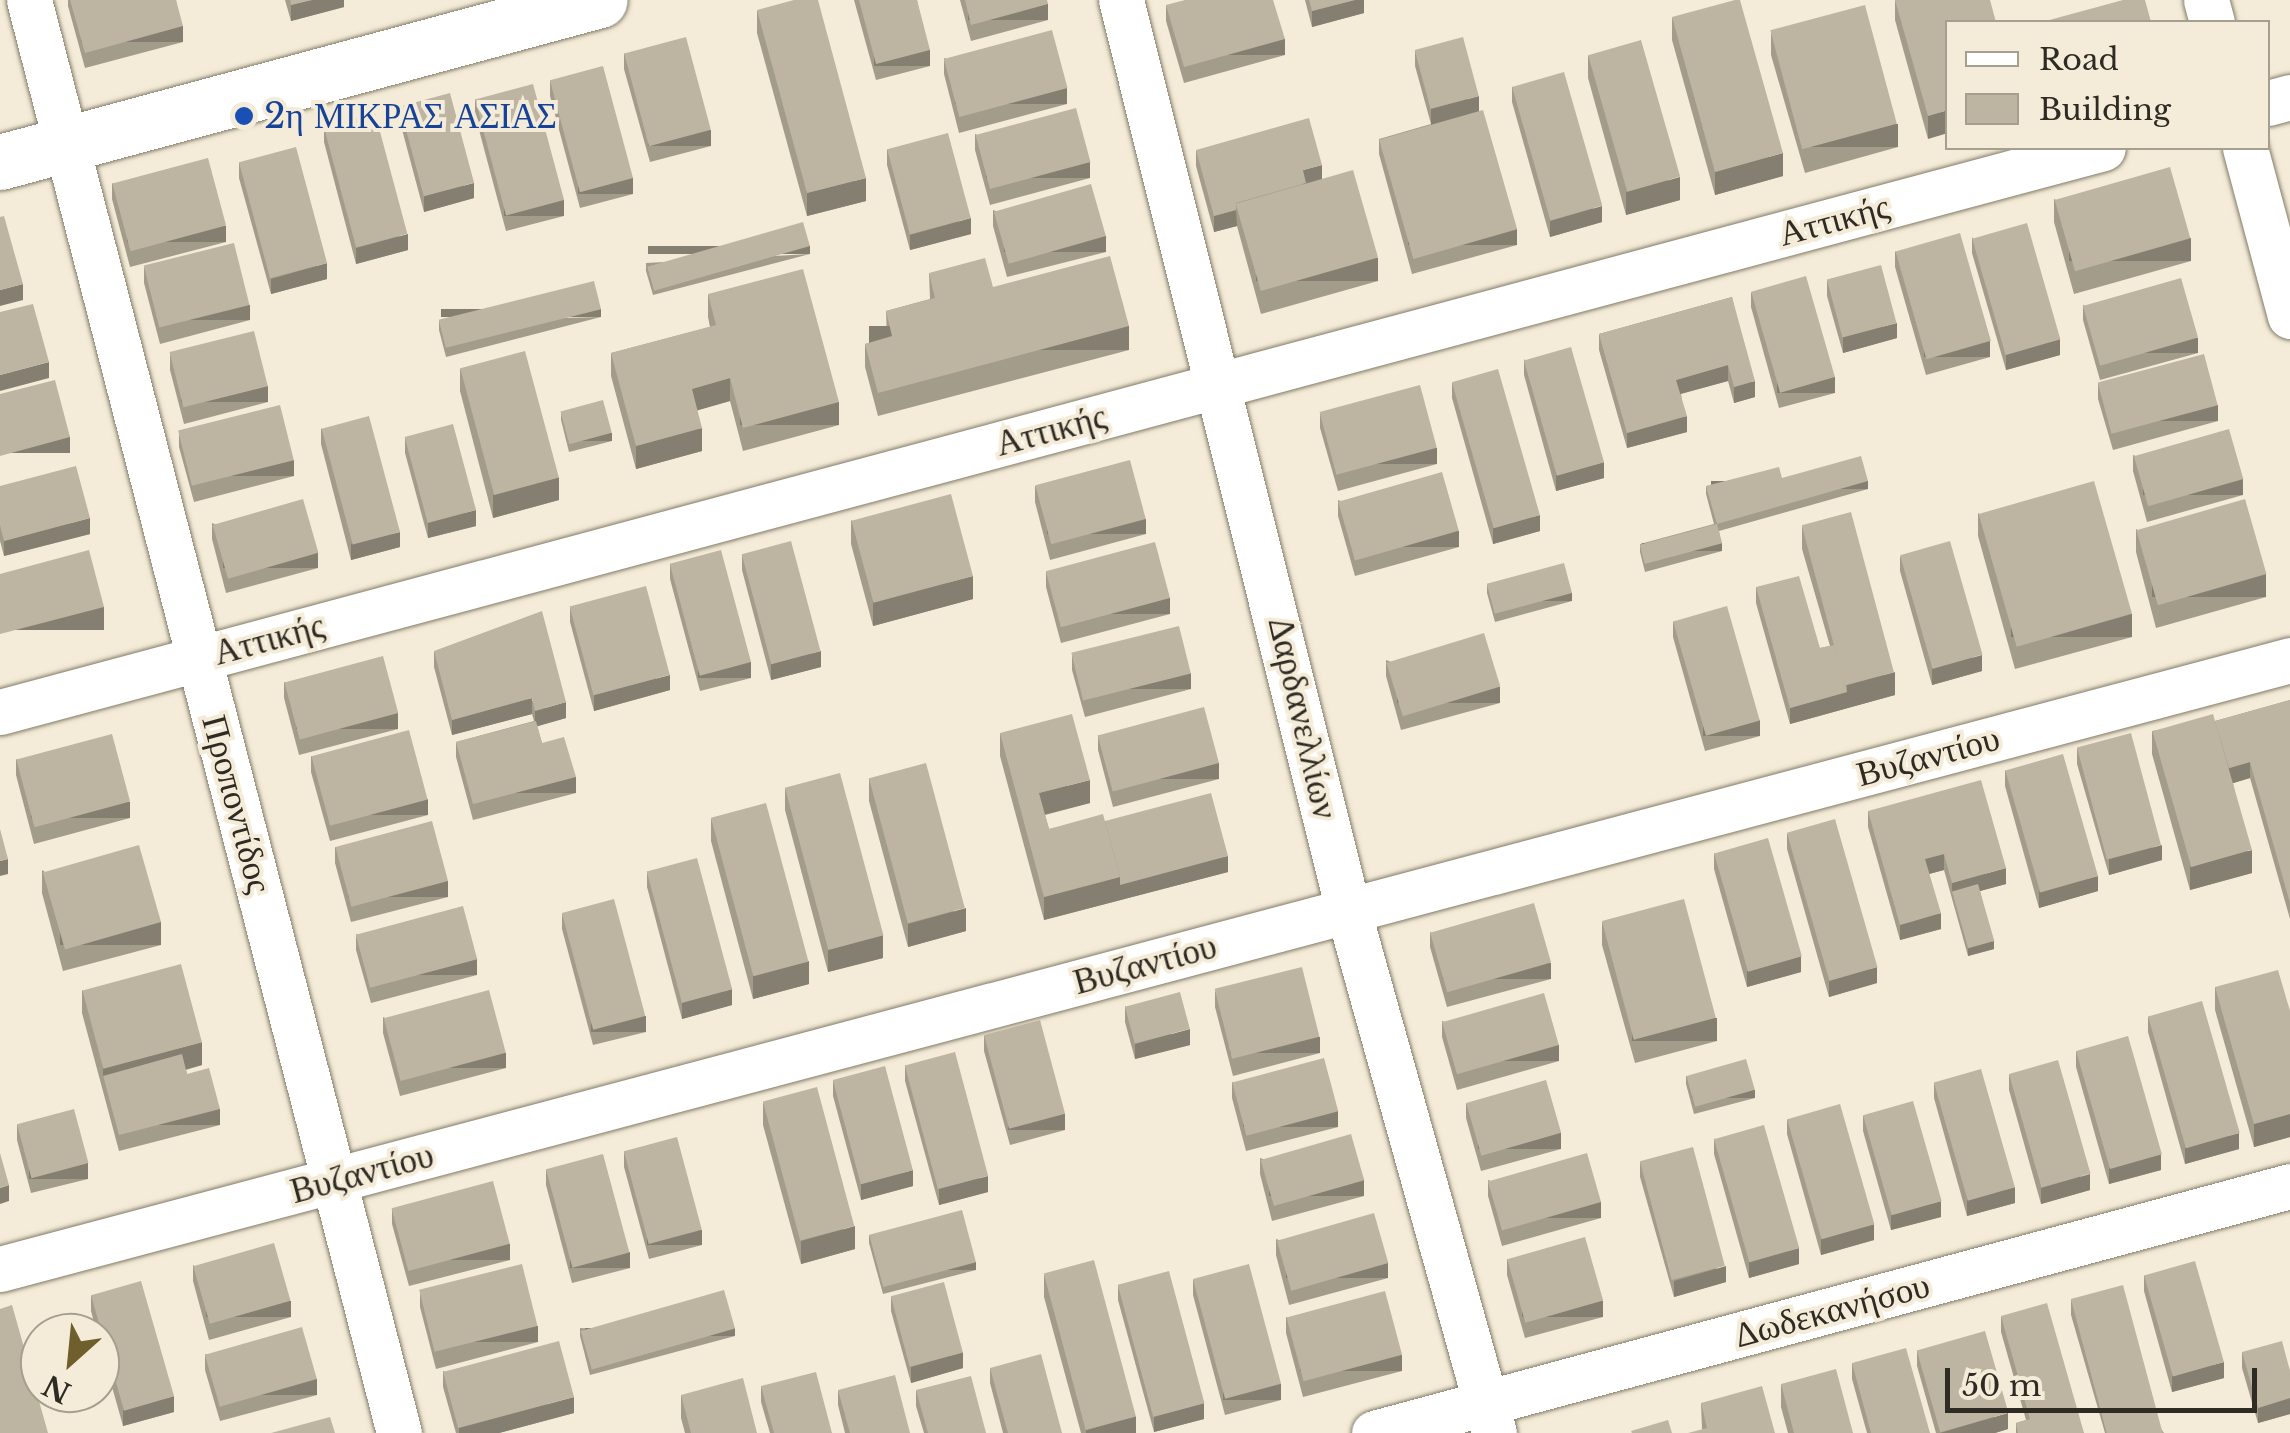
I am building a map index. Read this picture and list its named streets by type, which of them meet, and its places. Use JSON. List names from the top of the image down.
{
  "streets": {
    "street": [
      "Αττικής",
      "Δαρδανελλίων",
      "Βυζαντίου",
      "Προποντίδος",
      "Δωδεκανήσου"
    ]
  },
  "crossings": [
    ["Αττικής", "Δαρδανελλίων"],
    ["Αττικής", "Προποντίδος"],
    ["Δαρδανελλίων", "Βυζαντίου"],
    ["Δαρδανελλίων", "Δωδεκανήσου"],
    ["Βυζαντίου", "Προποντίδος"]
  ],
  "places": ["2η ΜΙΚΡΑΣ ΑΣΙΑΣ"],
  "legend": ["Road", "Building"],
  "scale_bar": "50 m",
  "north": "bottom left"
}
